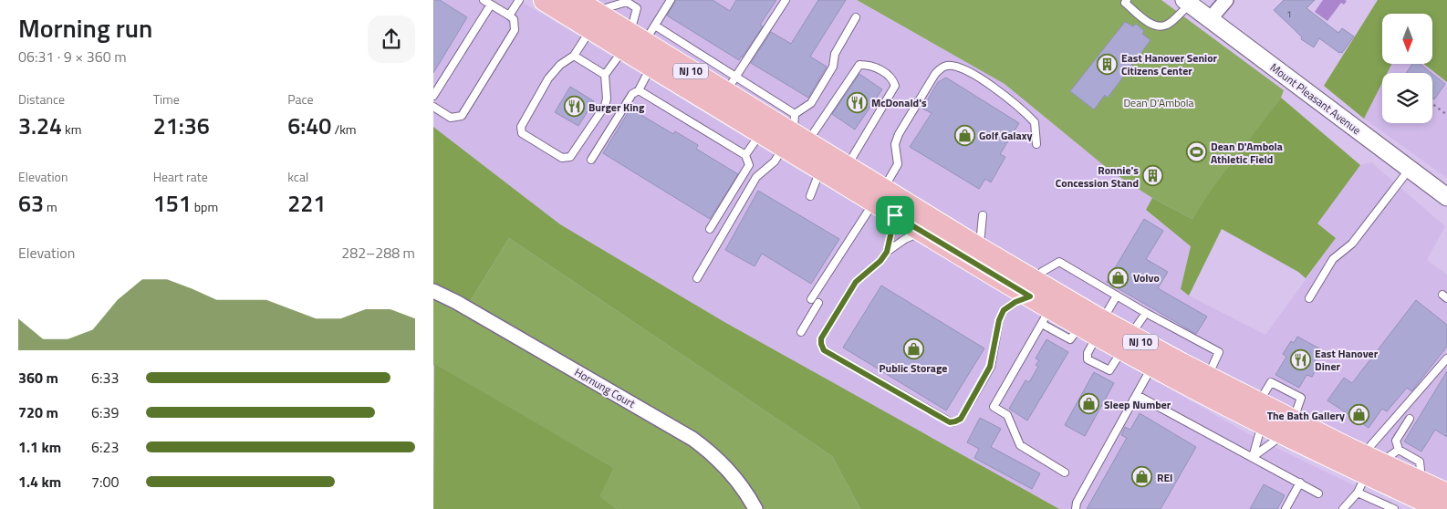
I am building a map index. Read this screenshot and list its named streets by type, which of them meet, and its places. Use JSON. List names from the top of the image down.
{
  "streets": {
    "main road": ["NJ 10"],
    "street": ["Mount Pleasant Avenue", "Hornung Court"]
  },
  "parks": ["Dean D'Ambola"],
  "places": {
    "building": ["East Hanover Senior Citizens Center", "Ronnie's Concession Stand"],
    "restaurant": ["McDonald's", "Burger King", "East Hanover Diner"],
    "shop": [
      "Golf Galaxy",
      "Volvo",
      "Public Storage",
      "Sleep Number",
      "The Bath Gallery",
      "REI"
    ],
    "sports": ["Dean D'Ambola Athletic Field"]
  },
  "house_numbers": ["1"],
  "north": "bottom",
  "page": {
    "heading": ["Morning run", "06:31 · 9 × 360 m"],
    "stats": [
      ["Distance", "3.24 km"],
      ["Time", "21:36"],
      ["Pace", "6:40 /km"],
      ["Elevation", "63 m"],
      ["Heart rate", "151 bpm"],
      ["kcal", "221"]
    ],
    "chart": ["Elevation", "282–288 m"],
    "list": [
      {
        "name": "360 m",
        "note": "6:33"
      },
      {
        "name": "720 m",
        "note": "6:39"
      },
      {
        "name": "1.1 km",
        "note": "6:23"
      },
      {
        "name": "1.4 km",
        "note": "7:00"
      }
    ]
  }
}
